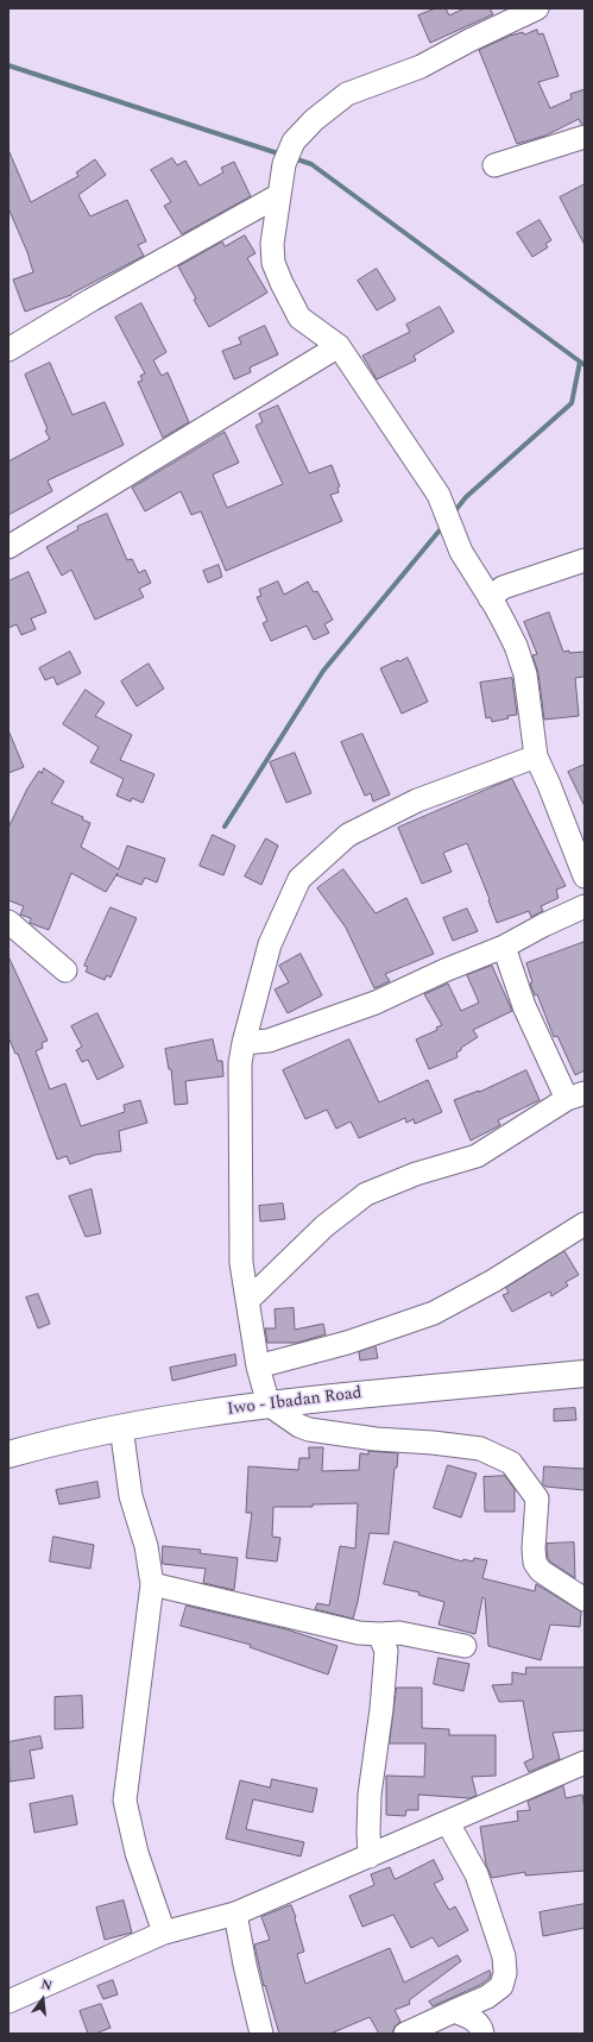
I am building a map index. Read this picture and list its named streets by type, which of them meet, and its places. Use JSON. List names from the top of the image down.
{
  "streets": {
    "main road": ["Iwo - Ibadan Road"]
  },
  "north": "top"
}
